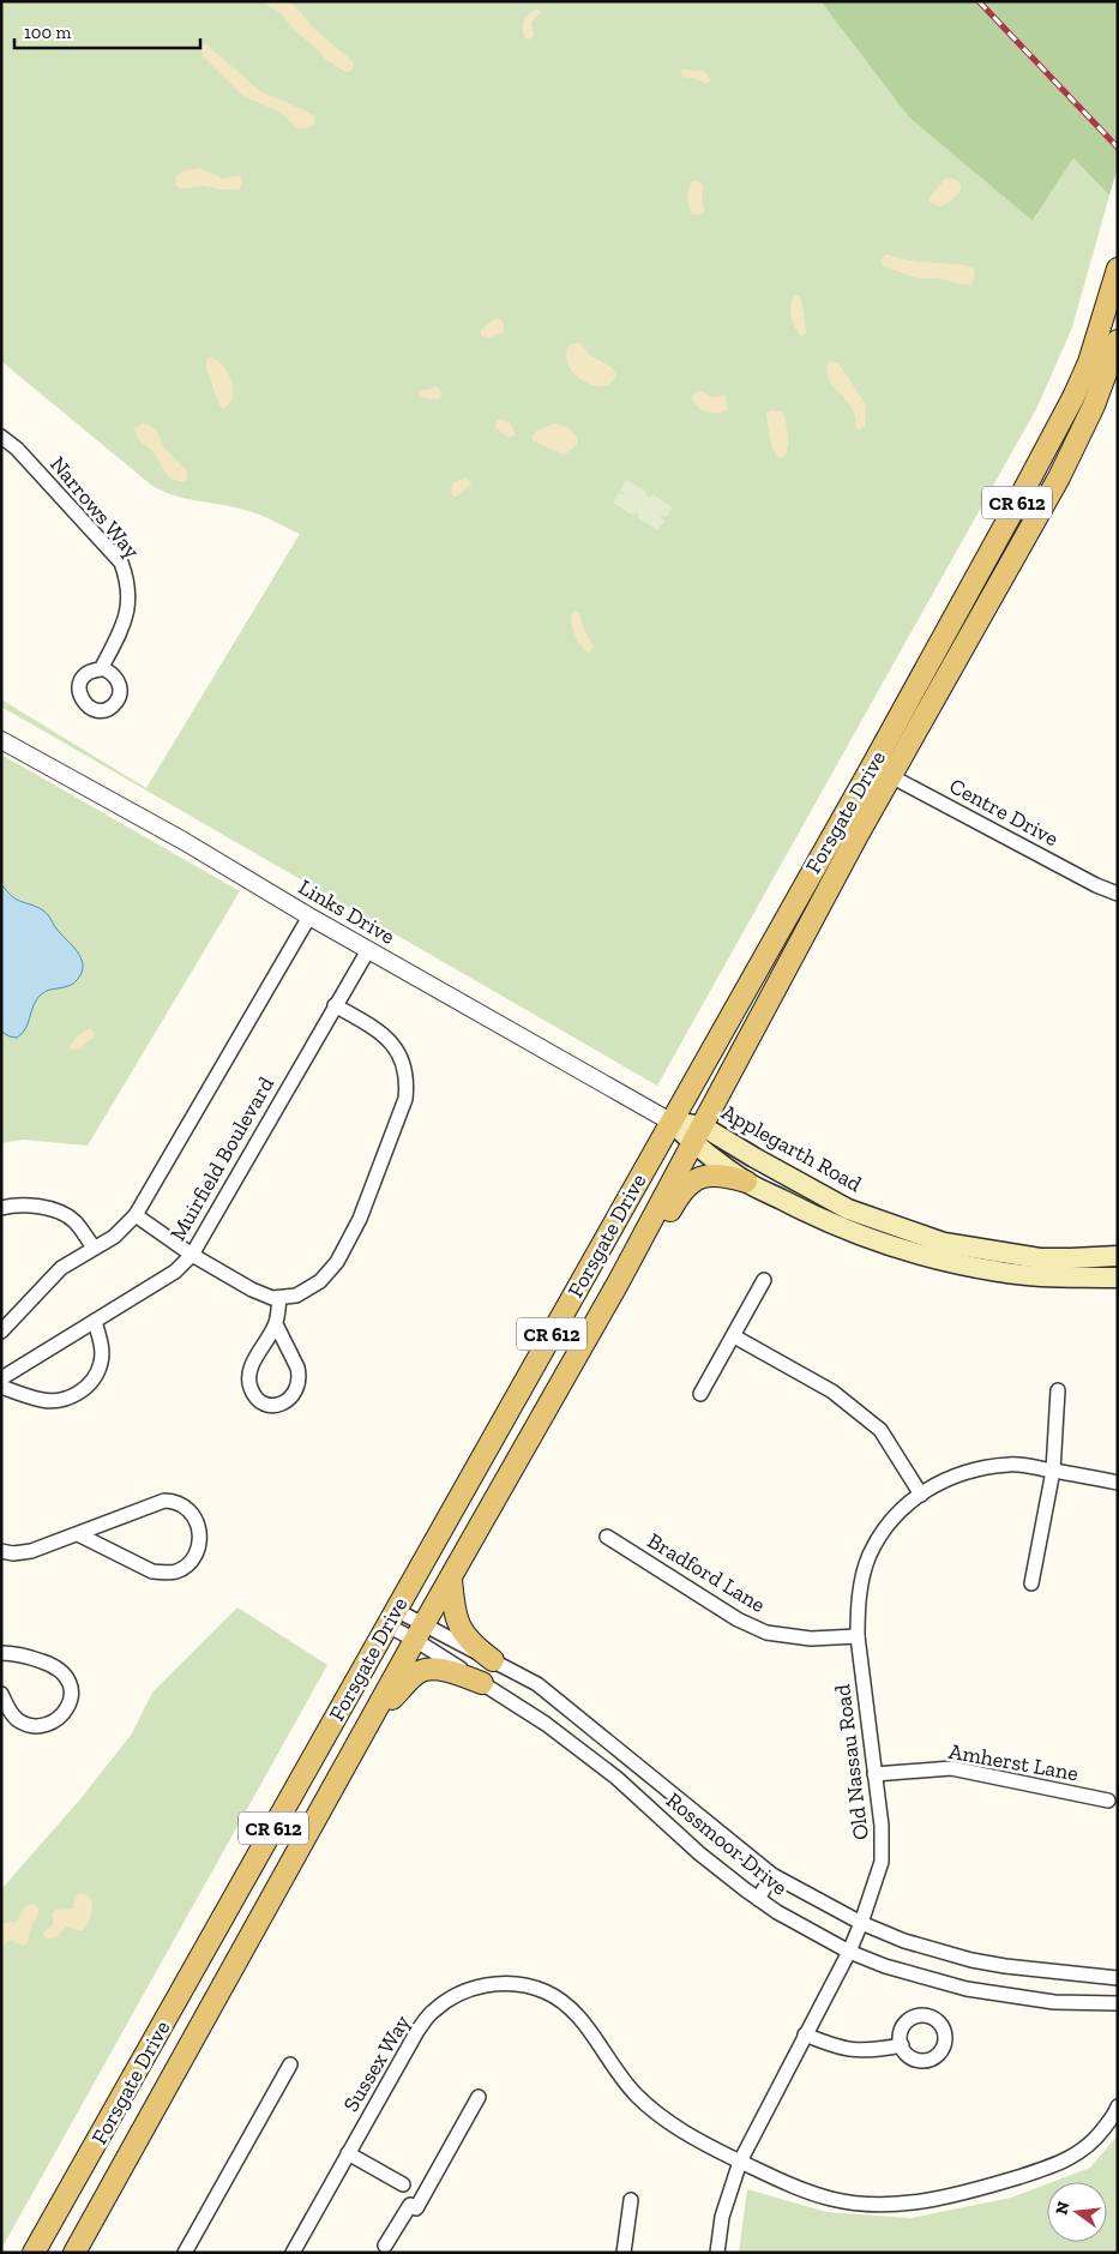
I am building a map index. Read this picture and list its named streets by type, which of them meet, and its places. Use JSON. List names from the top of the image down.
{
  "streets": {
    "main road": ["CR 612", "Forsgate Drive", "Applegarth Road"],
    "street": [
      "Narrows Way",
      "Centre Drive",
      "Links Drive",
      "Muirfield Boulevard",
      "Bradford Lane",
      "Old Nassau Road",
      "Amherst Lane",
      "Rossmoor Drive",
      "Sussex Way"
    ]
  },
  "crossings": [
    ["Forsgate Drive", "Centre Drive"],
    ["Forsgate Drive", "Links Drive"],
    ["Forsgate Drive", "Applegarth Road"],
    ["Forsgate Drive", "Rossmoor Drive"],
    ["Links Drive", "Applegarth Road"],
    ["Links Drive", "Muirfield Boulevard"],
    ["Bradford Lane", "Old Nassau Road"],
    ["Old Nassau Road", "Amherst Lane"],
    ["Old Nassau Road", "Rossmoor Drive"],
    ["Old Nassau Road", "Sussex Way"]
  ],
  "scale_bar": "100 m",
  "north": "left"
}
